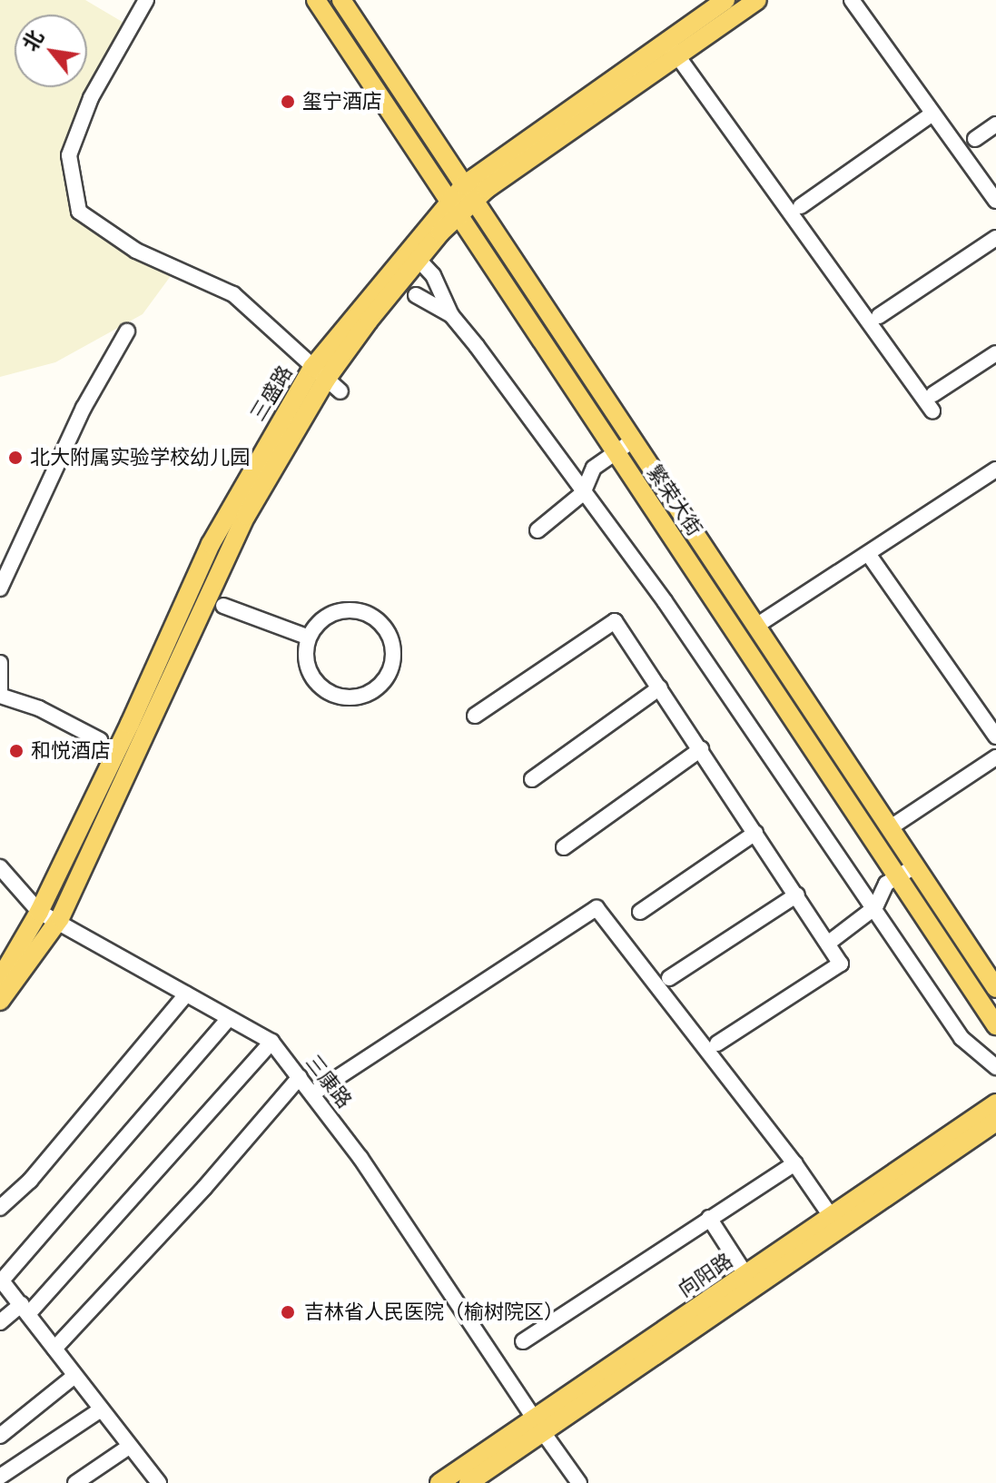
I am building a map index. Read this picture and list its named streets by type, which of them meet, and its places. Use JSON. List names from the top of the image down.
{
  "streets": {
    "main road": ["三盛路", "繁荣大街", "向阳路"],
    "street": ["三康路"]
  },
  "crossings": [
    ["三盛路", "繁荣大街"],
    ["三盛路", "三康路"],
    ["三康路", "向阳路"]
  ],
  "places": [
    "玺宁酒店",
    "北大附属实验学校幼儿园",
    "和悦酒店",
    "吉林省人民医院（榆树院区）"
  ],
  "north": "top left"
}
